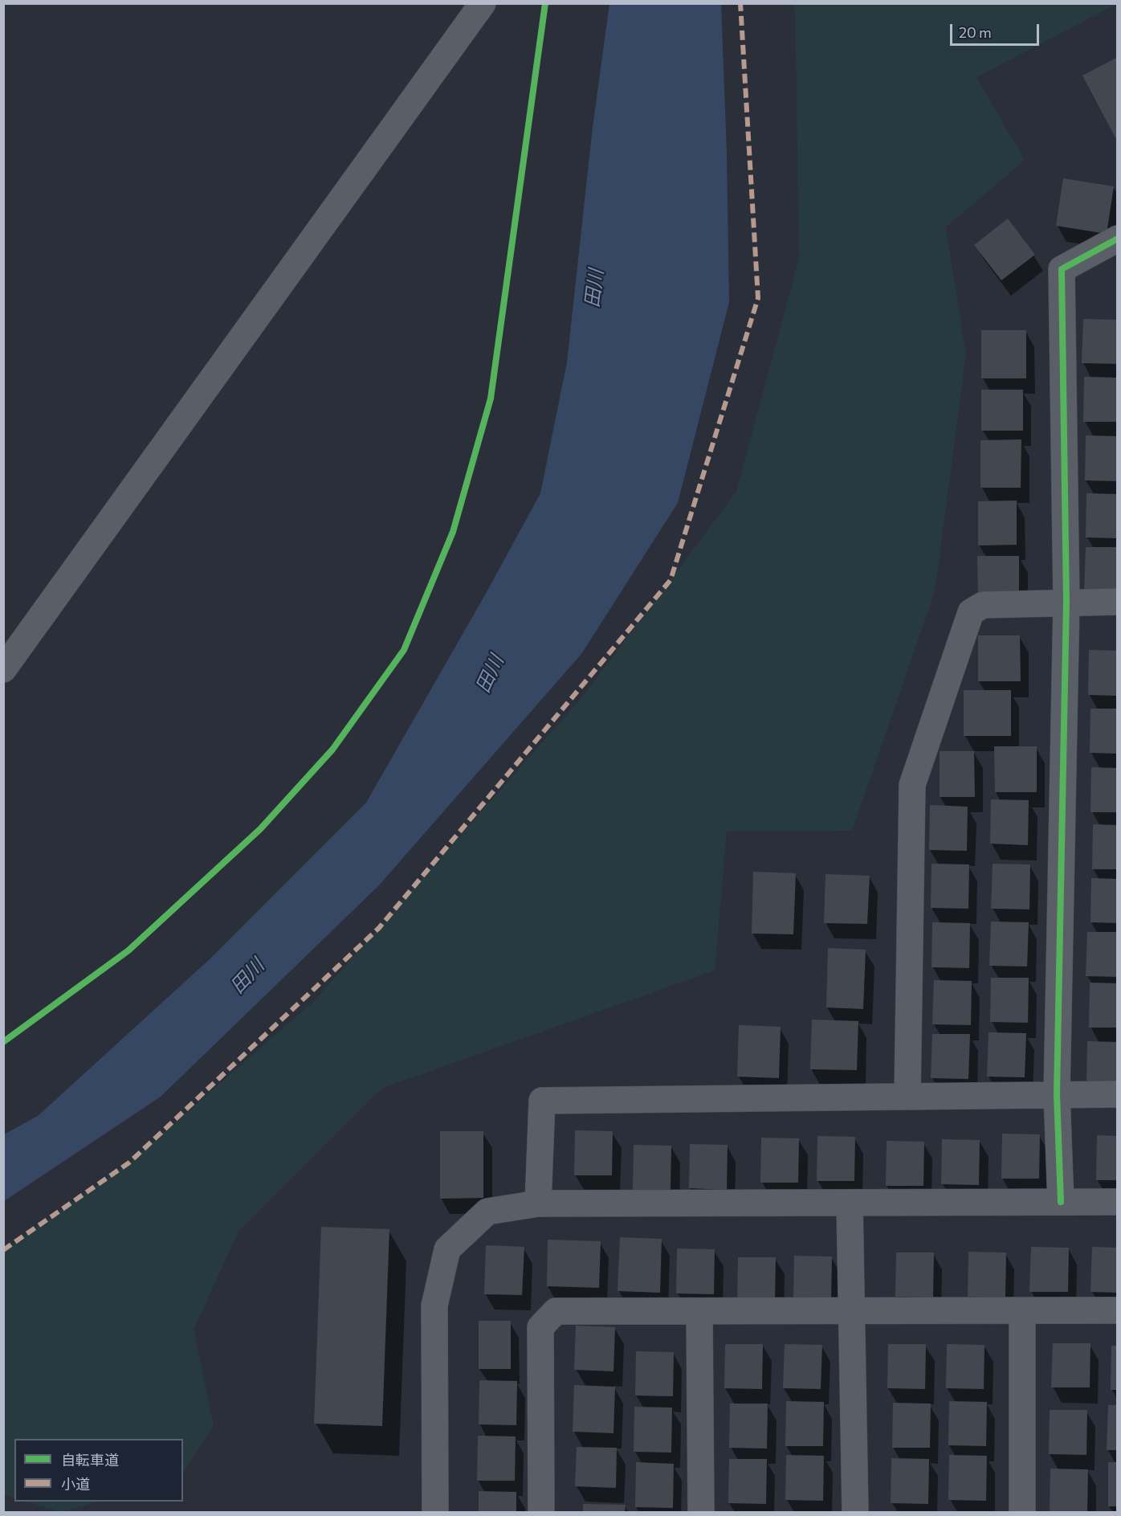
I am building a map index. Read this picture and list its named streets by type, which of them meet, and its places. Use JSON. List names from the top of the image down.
{
  "water": ["田川"],
  "legend": ["自転車道", "小道"],
  "scale_bar": "20 m"
}
